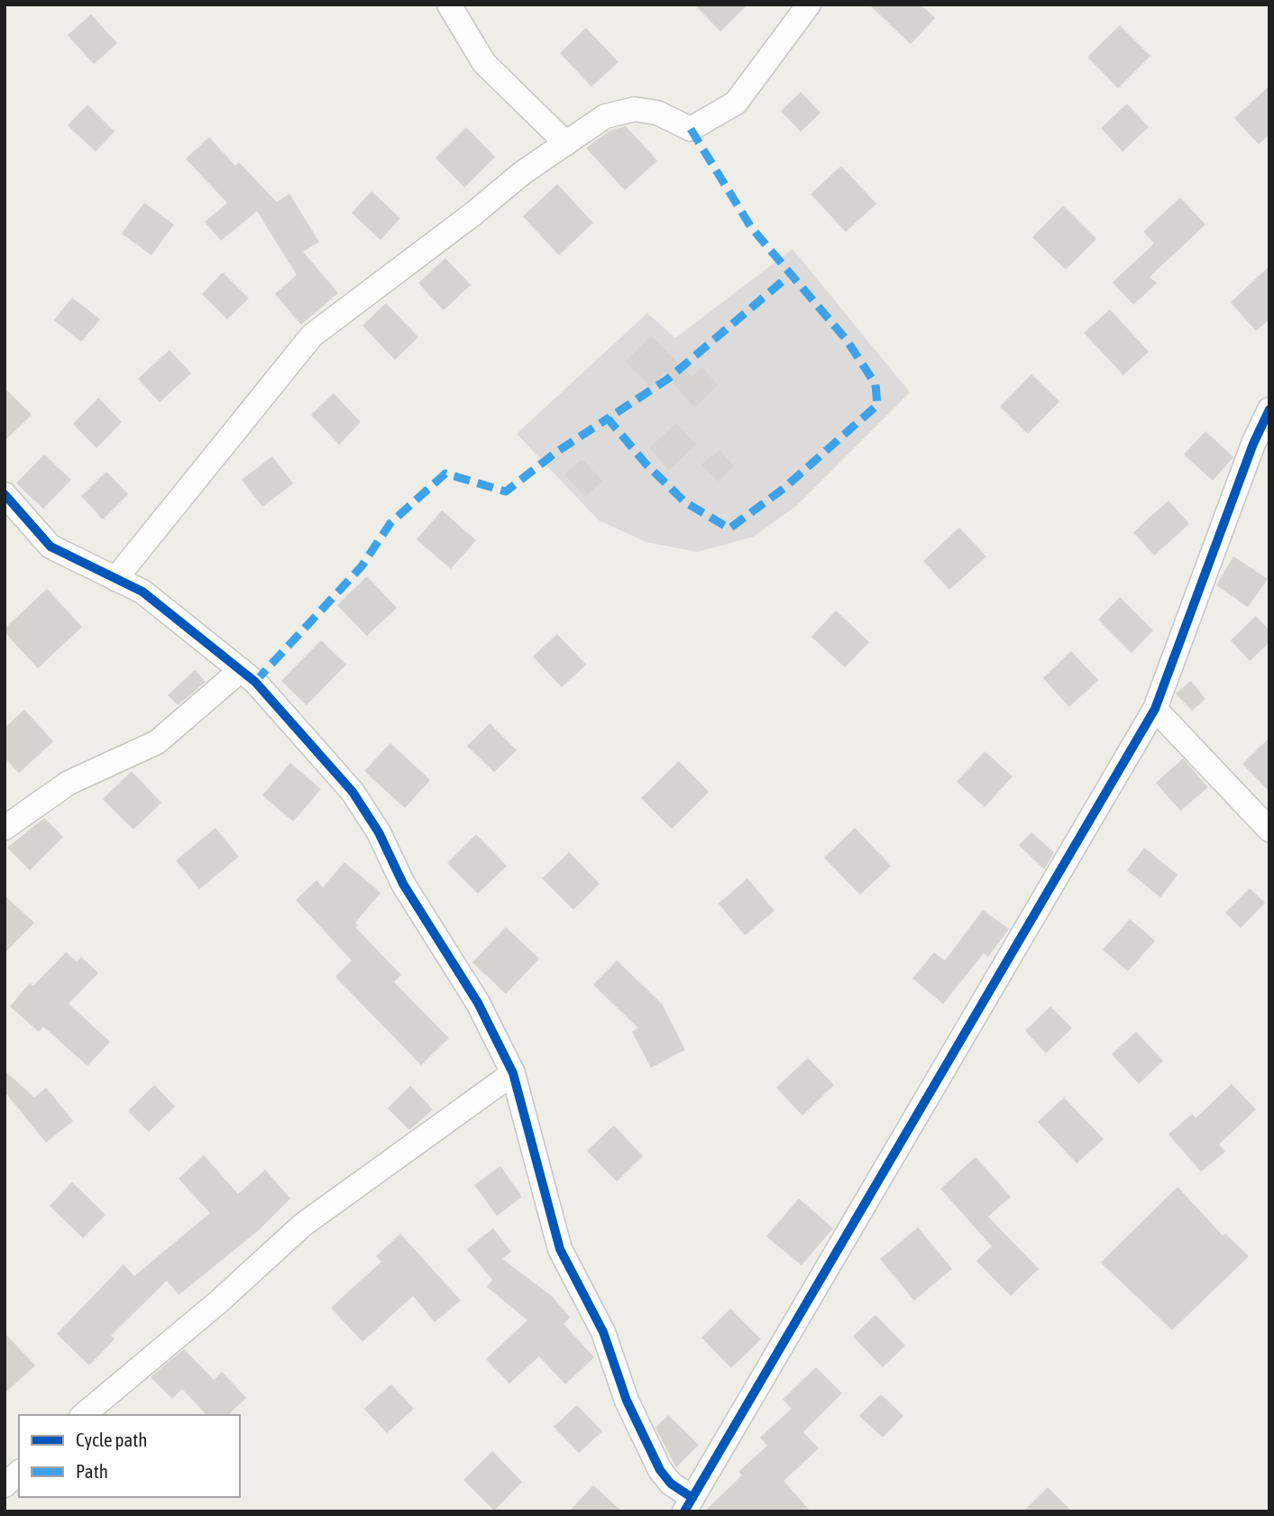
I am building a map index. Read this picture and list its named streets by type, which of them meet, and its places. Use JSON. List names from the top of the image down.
{
  "legend": ["Cycle path", "Path"]
}
